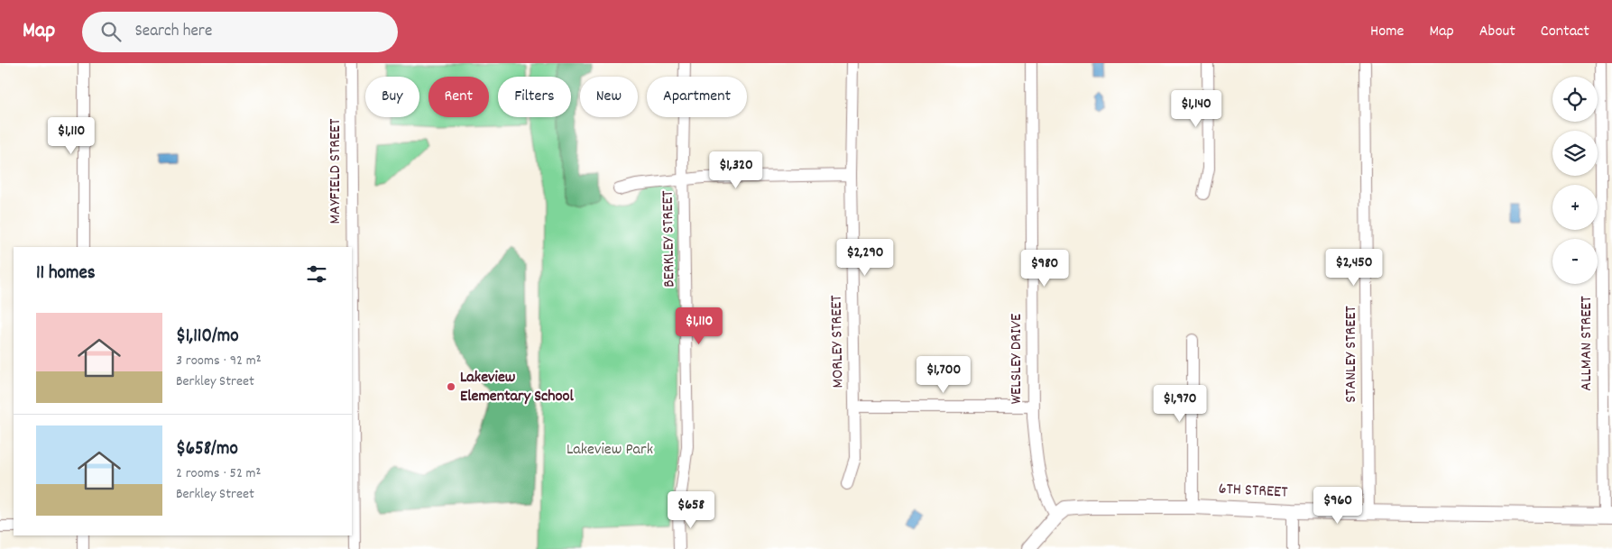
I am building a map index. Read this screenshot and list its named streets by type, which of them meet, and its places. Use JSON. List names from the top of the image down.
{
  "streets": {
    "street": [
      "MAYFIELD STREET",
      "BERKLEY STREET",
      "MORLEY STREET",
      "ALLMAN STREET",
      "STANLEY STREET",
      "WELSLEY DRIVE",
      "6TH STREET"
    ]
  },
  "crossings": [
    ["ALLMAN STREET", "6TH STREET"],
    ["STANLEY STREET", "6TH STREET"],
    ["WELSLEY DRIVE", "6TH STREET"]
  ],
  "parks": ["Lakeview Park"],
  "places": ["Lakeview Elementary School"],
  "page": {
    "header": "Map",
    "search": "Search here",
    "nav": [
      "Home",
      "Map",
      "About",
      "Contact"
    ],
    "map_buttons": ["+", "−"],
    "chip": [
      "Buy",
      "Rent",
      "Filters",
      "New",
      "Apartment"
    ],
    "price": [
      "$1,140",
      "$1,110",
      "$1,320",
      "$2,290",
      "$2,450",
      "$980",
      "$1,110",
      "$1,700",
      "$1,970",
      "$960",
      "$658"
    ],
    "heading": "11 homes",
    "list": [
      {
        "name": "$1,110/mo",
        "note": "3 rooms · 92 m² · Berkley Street"
      },
      {
        "name": "$658/mo",
        "note": "2 rooms · 52 m² · Berkley Street"
      }
    ]
  }
}
